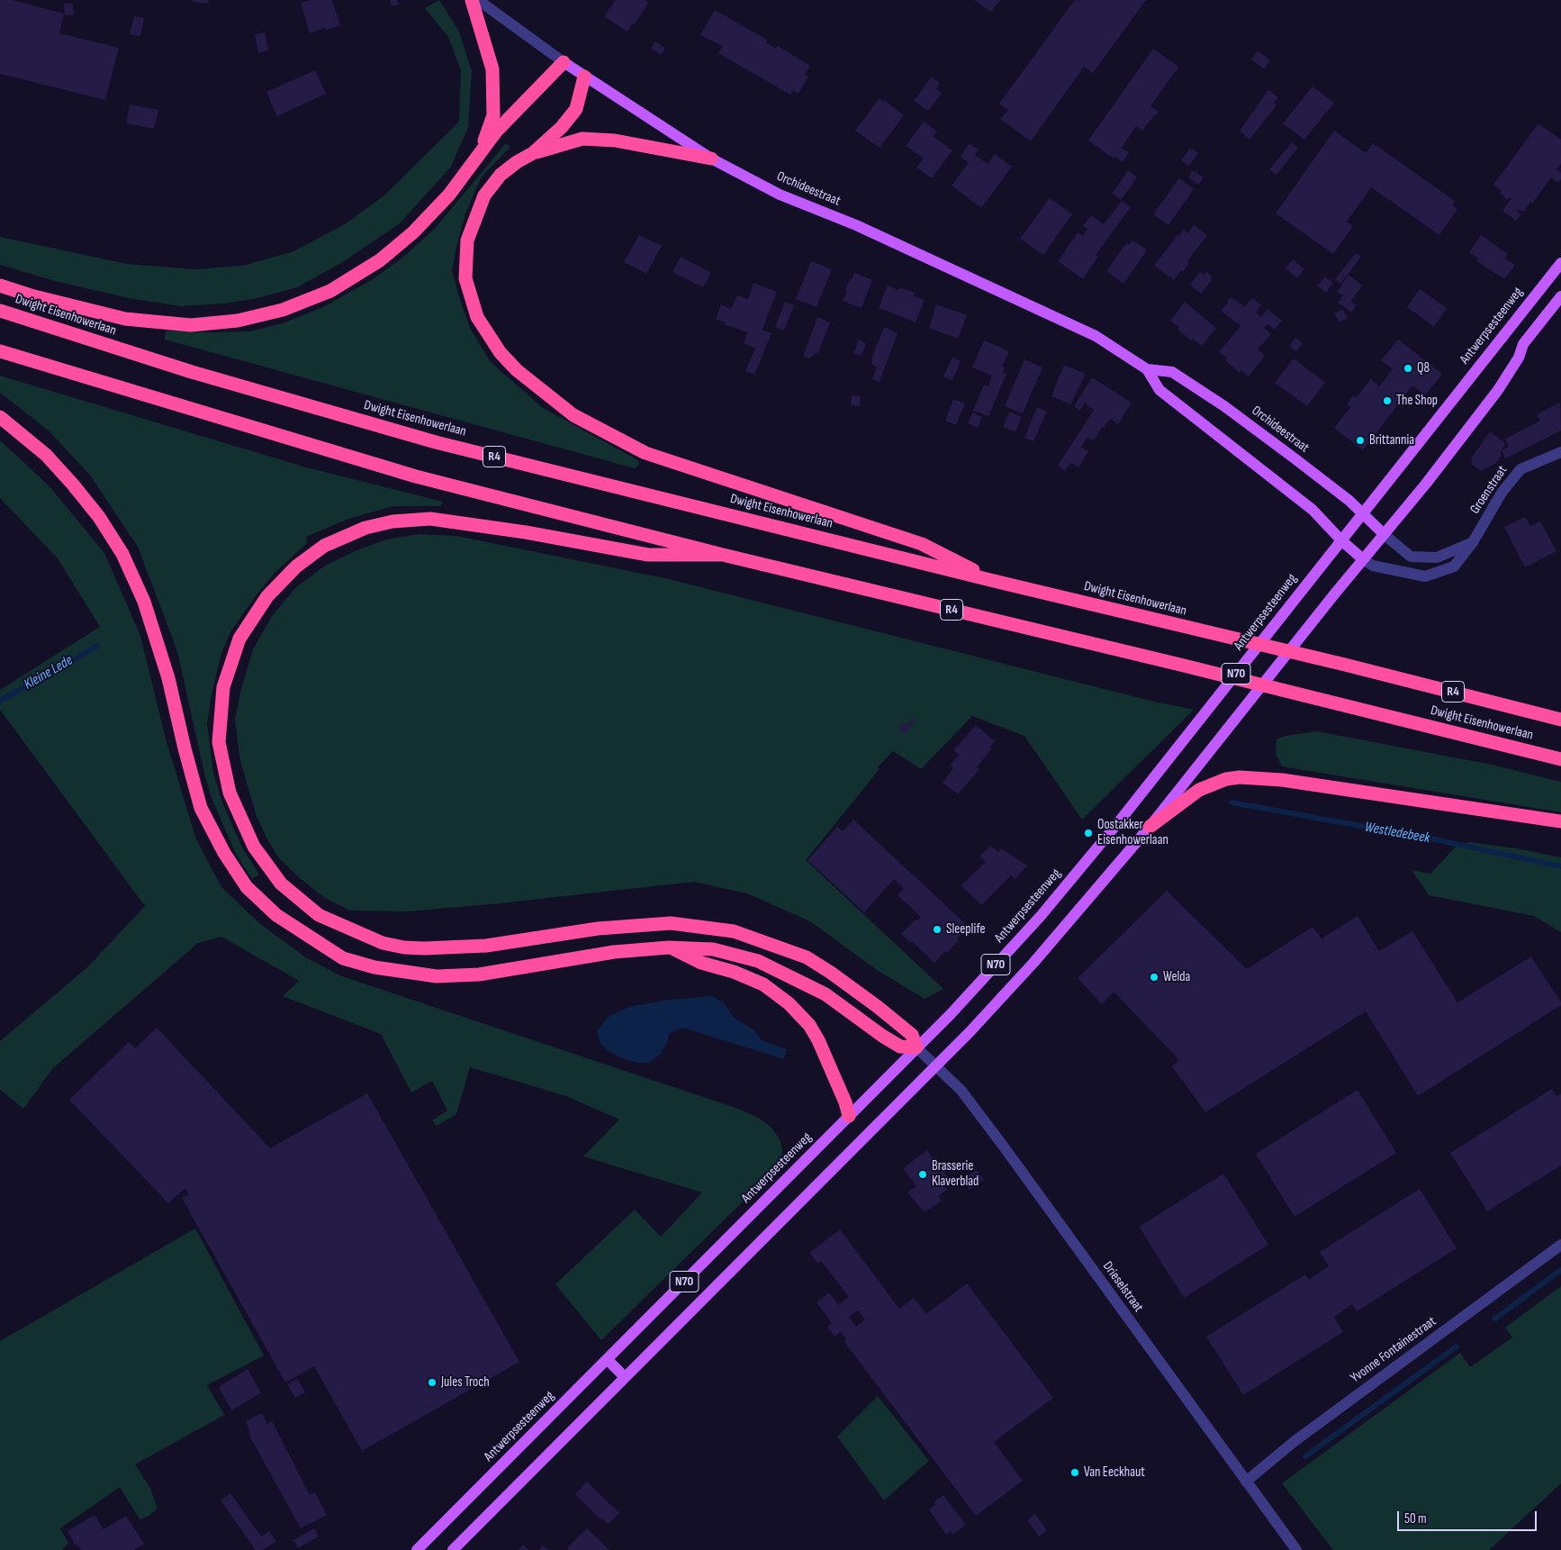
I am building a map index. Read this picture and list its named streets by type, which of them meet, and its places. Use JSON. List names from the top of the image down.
{
  "streets": {
    "highway": ["Dwight Eisenhowerlaan", "R4"],
    "main road": ["Orchideestraat", "Antwerpsesteenweg", "N70"],
    "street": ["Groenstraat", "Drieselstraat", "Yvonne Fontainestraat"]
  },
  "crossings": [
    ["Orchideestraat", "Antwerpsesteenweg"],
    ["Orchideestraat", "Groenstraat"],
    ["Orchideestraat", "N70"],
    ["Dwight Eisenhowerlaan", "R4"],
    ["Antwerpsesteenweg", "Drieselstraat"],
    ["Groenstraat", "N70"],
    ["N70", "Drieselstraat"],
    ["Drieselstraat", "Yvonne Fontainestraat"]
  ],
  "water": ["Kleine Lede", "Westledebeek"],
  "places": [
    "Q8",
    "The Shop",
    "Brittannia",
    "Oostakker Eisenhowerlaan",
    "Sleeplife",
    "Welda",
    "Brasserie Klaverblad",
    "Jules Troch",
    "Van Eeckhaut"
  ],
  "scale_bar": "50 m"
}
